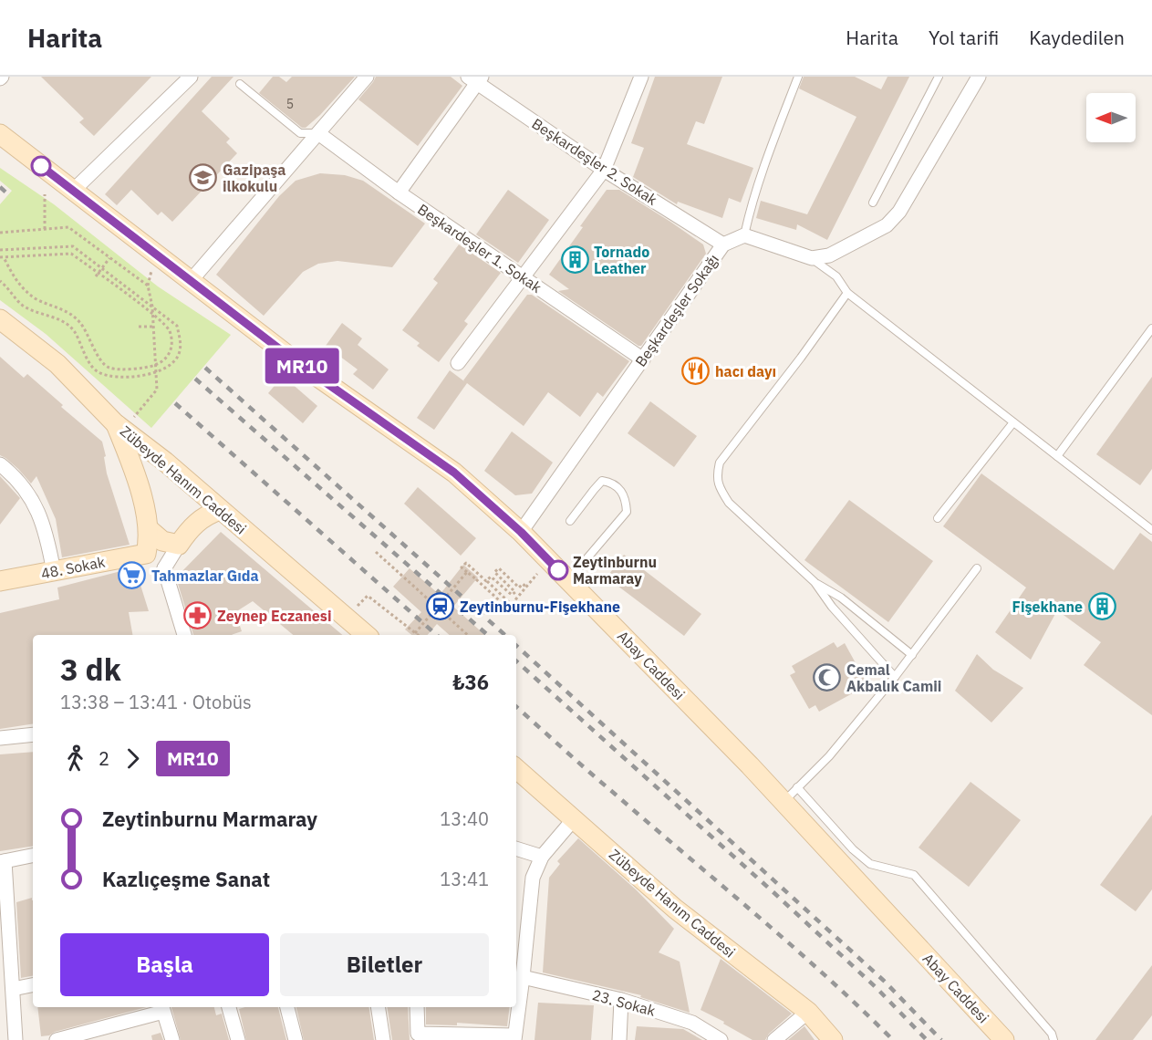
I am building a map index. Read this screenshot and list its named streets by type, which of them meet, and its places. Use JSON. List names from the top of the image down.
{
  "streets": {
    "main road": ["Zübeyde Hanım Caddesi", "48. Sokak", "Abay Caddesi"],
    "street": [
      "Beşkardeşler 2. Sokak",
      "Beşkardeşler 1. Sokak",
      "Beşkardeşler Sokağı",
      "23. Sokak"
    ]
  },
  "crossings": [
    ["Beşkardeşler 2. Sokak", "Beşkardeşler Sokağı"],
    ["Beşkardeşler 1. Sokak", "Beşkardeşler Sokağı"],
    ["Beşkardeşler Sokağı", "Abay Caddesi"]
  ],
  "places": {
    "school or university": ["Gazipaşa ilkokulu"],
    "building": ["Tornado Leather", "Fişekhane"],
    "restaurant": ["hacı dayı"],
    "other": ["Zeytinburnu Marmaray"],
    "supermarket": ["Tahmazlar Gıda"],
    "station": ["Zeytinburnu-Fişekhane"],
    "pharmacy": ["Zeynep Eczanesi"],
    "mosque": ["Cemal Akbalık Camii"]
  },
  "lines": ["bus line MR10"],
  "house_numbers": ["5"],
  "north": "left",
  "page": {
    "header": "Harita",
    "nav": ["Harita", "Yol tarifi", "Kaydedilen"],
    "on_map": "MR10",
    "heading": ["3 dk", "13:38 – 13:41 · Otobüs", "₺36"],
    "legs": ["2", "MR10"],
    "list": [
      {
        "name": "Zeytinburnu Marmaray",
        "value": "13:40"
      },
      {
        "name": "Kazlıçeşme Sanat",
        "value": "13:41"
      }
    ],
    "buttons": ["Başla", "Biletler"]
  }
}
